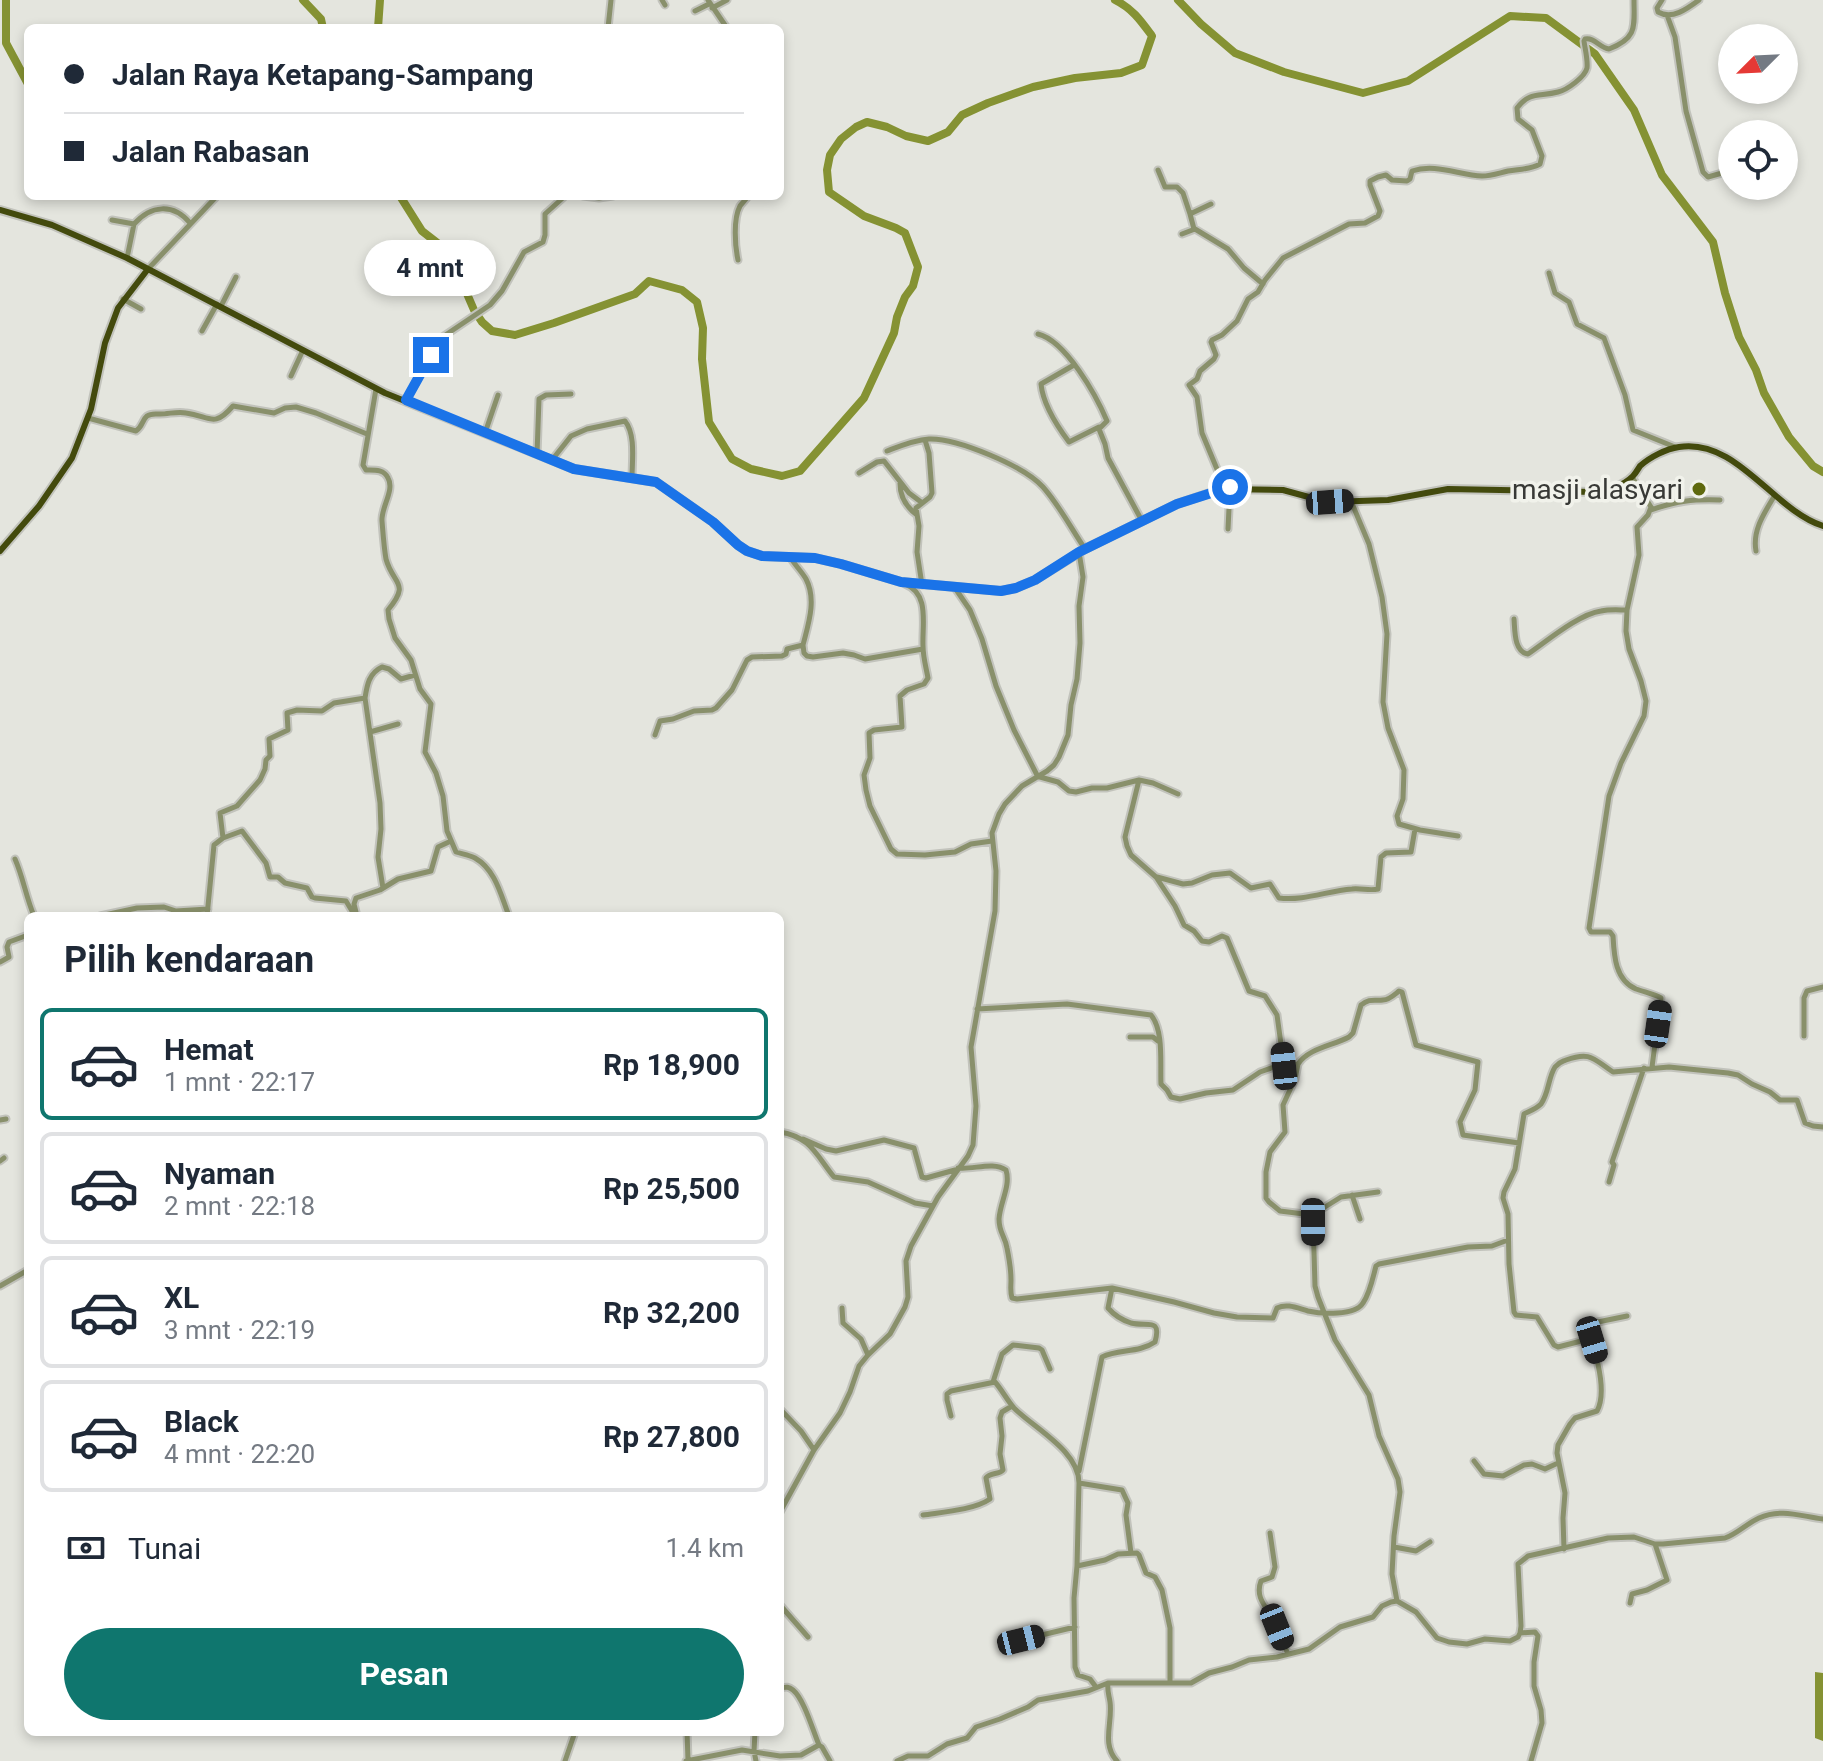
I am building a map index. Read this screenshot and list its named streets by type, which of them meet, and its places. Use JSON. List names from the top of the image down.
{
  "places": ["masji alasyari"],
  "north": "bottom left",
  "page": {
    "banner": ["Jalan Raya Ketapang-Sampang", "Jalan Rabasan"],
    "bubble": "4 mnt",
    "heading": "Pilih kendaraan",
    "list": [
      {
        "name": "Hemat",
        "note": "1 mnt · 22:17",
        "value": "Rp 18,900"
      },
      {
        "name": "Nyaman",
        "note": "2 mnt · 22:18",
        "value": "Rp 25,500"
      },
      {
        "name": "XL",
        "note": "3 mnt · 22:19",
        "value": "Rp 32,200"
      },
      {
        "name": "Black",
        "note": "4 mnt · 22:20",
        "value": "Rp 27,800"
      }
    ],
    "pay": ["Tunai", "1.4 km"],
    "buttons": "Pesan"
  }
}
